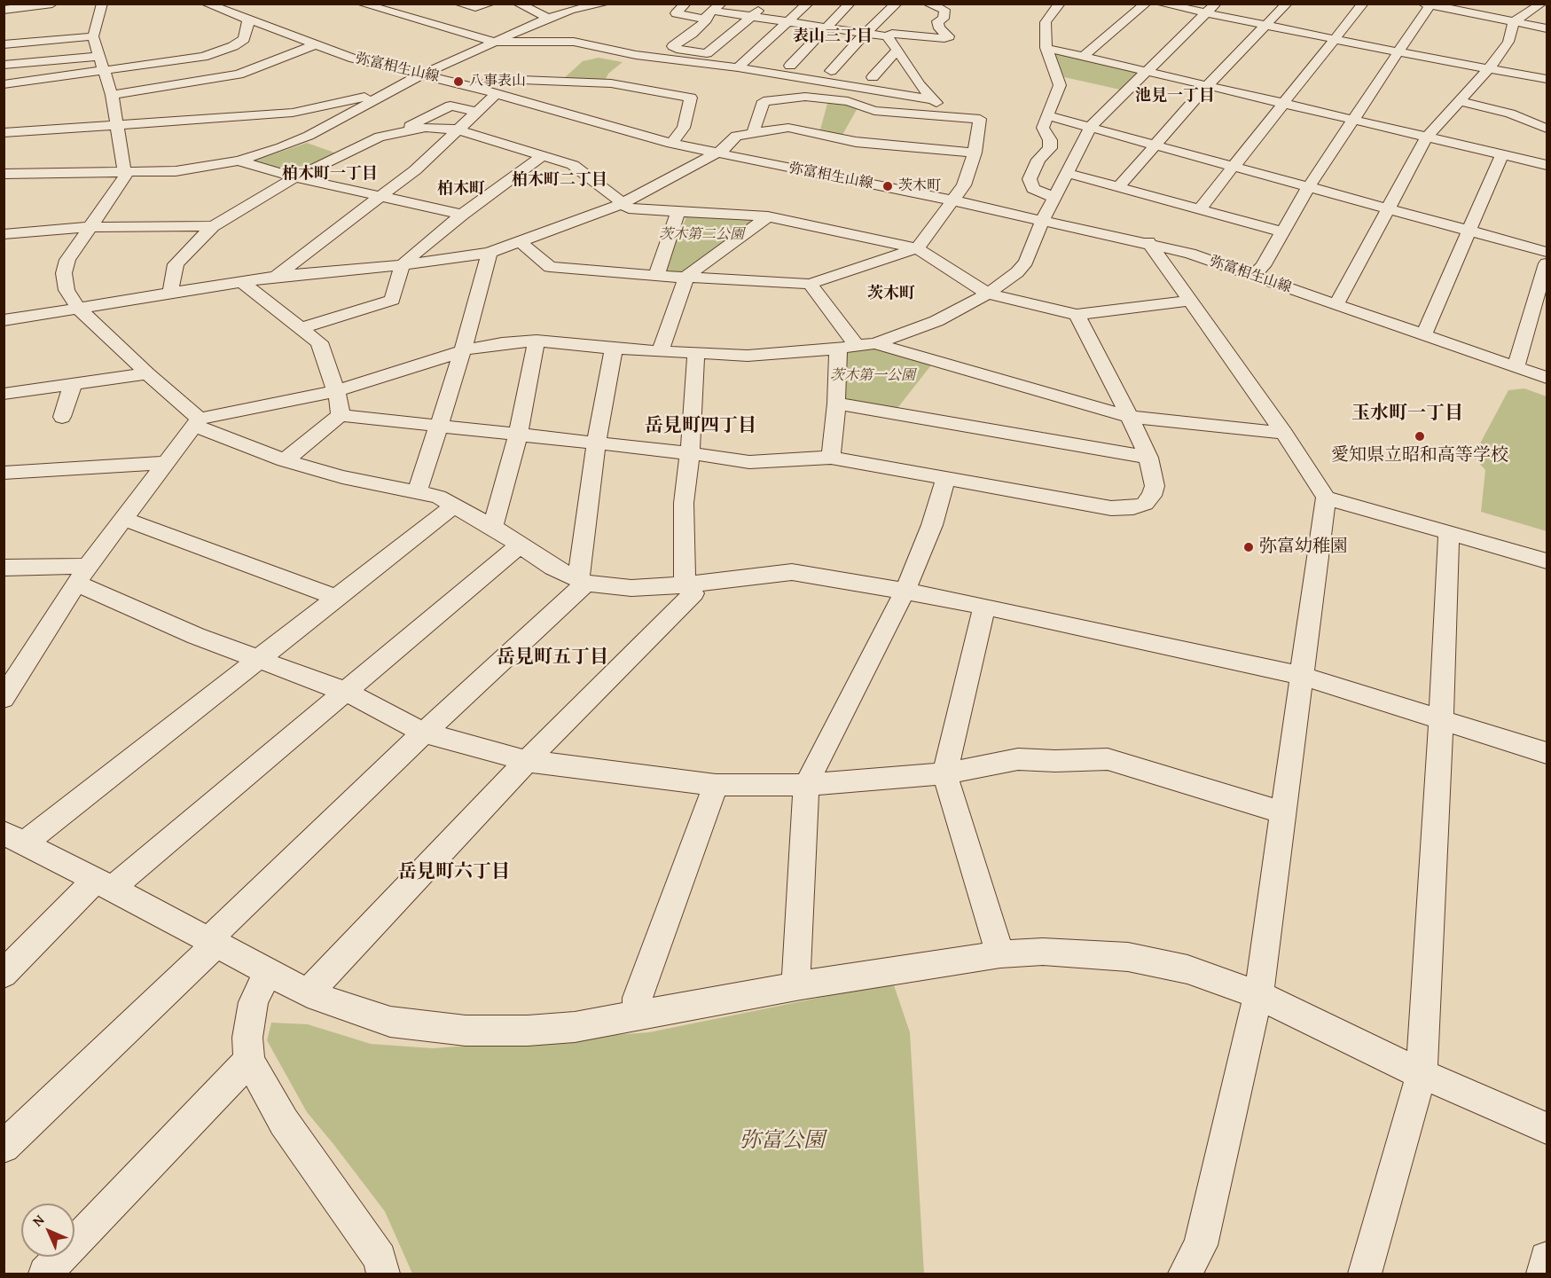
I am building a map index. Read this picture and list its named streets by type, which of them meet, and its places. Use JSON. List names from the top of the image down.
{
  "streets": {
    "street": ["弥富相生山線"]
  },
  "districts": [
    "表山三丁目",
    "池見一丁目",
    "柏木町一丁目",
    "柏木町二丁目",
    "柏木町",
    "茨木町",
    "玉水町一丁目",
    "岳見町四丁目",
    "岳見町五丁目",
    "岳見町六丁目"
  ],
  "parks": ["茨木第二公園", "茨木第一公園", "弥富公園"],
  "places": [
    "八事表山",
    "茨木町",
    "愛知県立昭和高等学校",
    "弥富幼稚園"
  ],
  "north": "top left"
}
